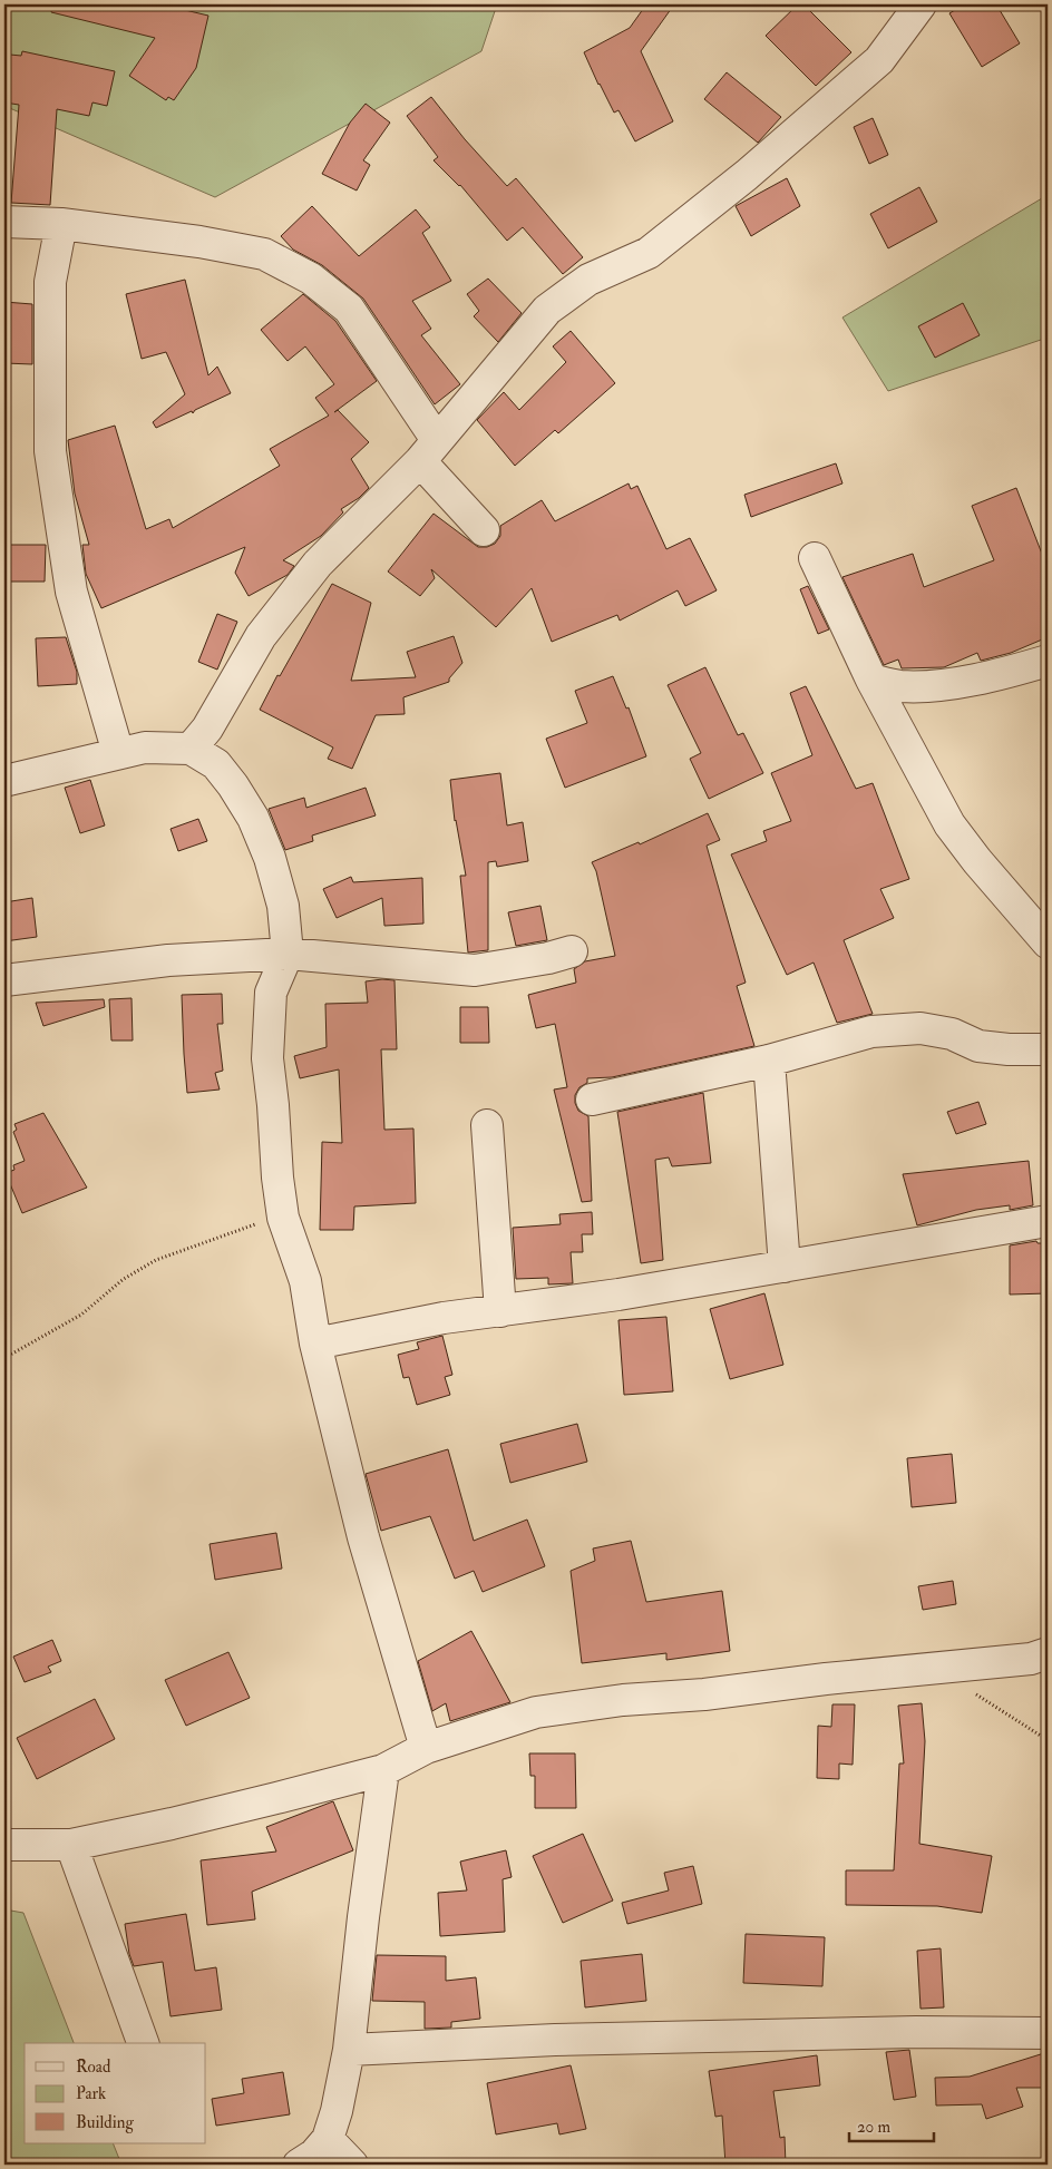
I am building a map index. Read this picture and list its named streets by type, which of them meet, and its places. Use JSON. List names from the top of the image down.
{
  "legend": ["Road", "Park", "Building"],
  "scale_bar": "20 m"
}
